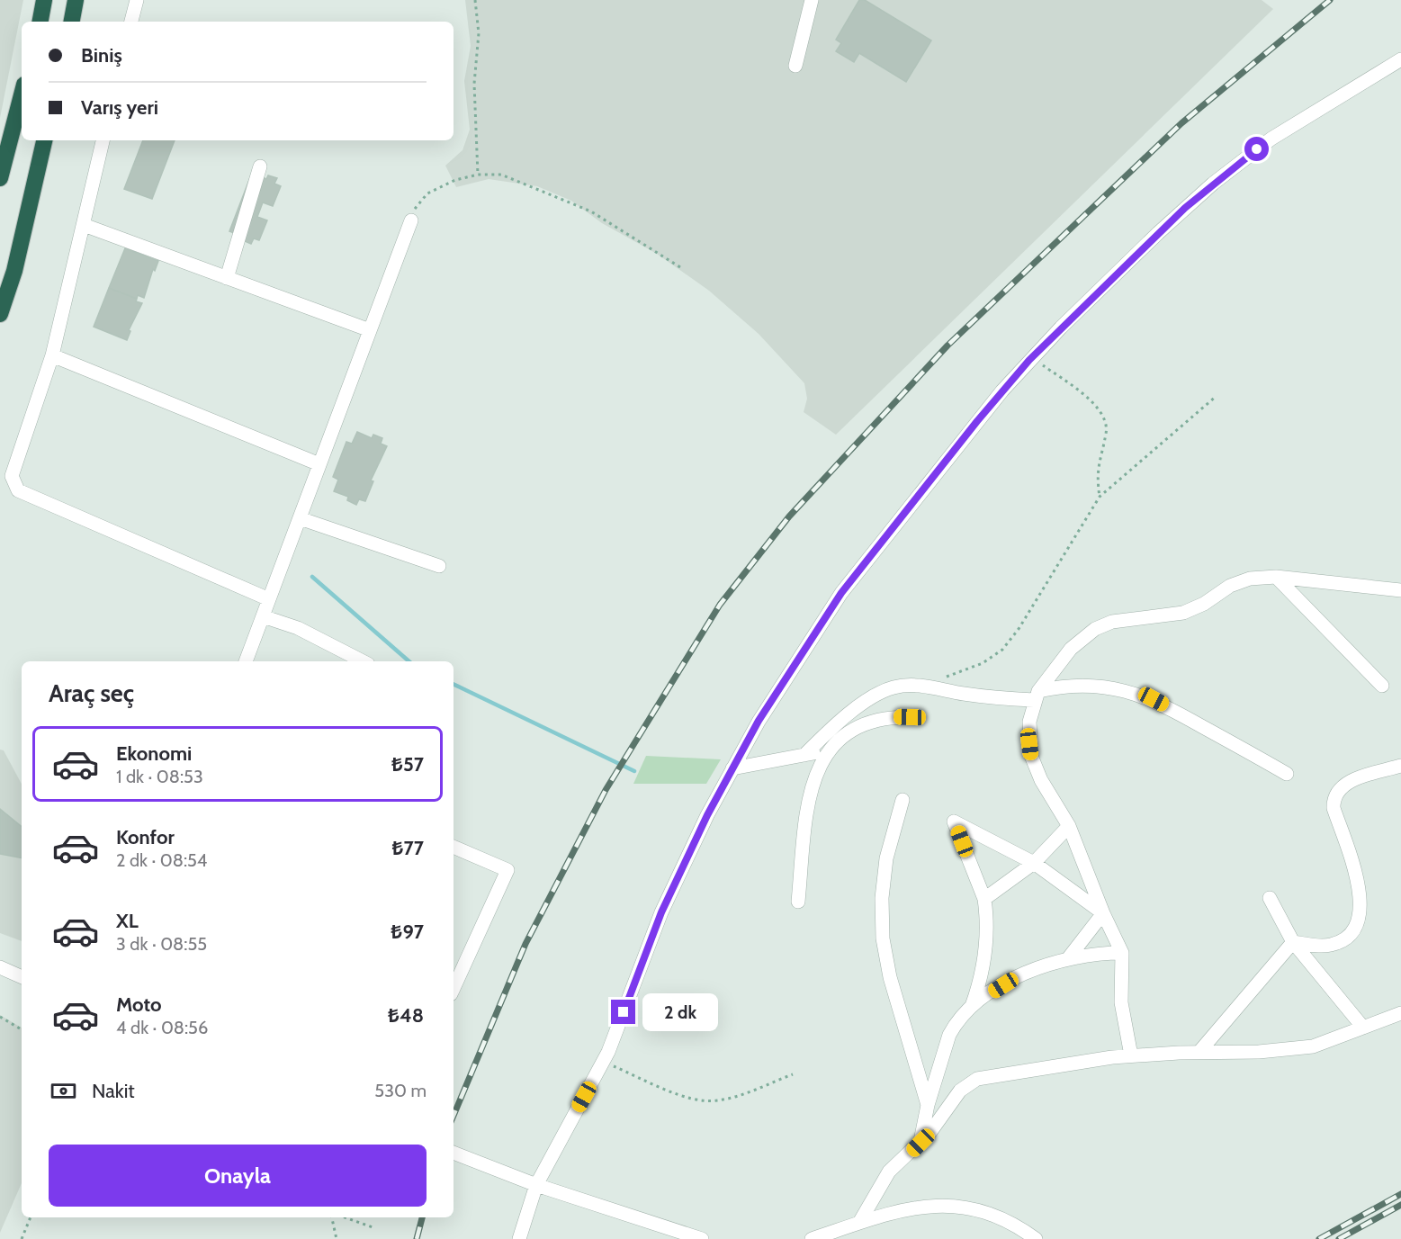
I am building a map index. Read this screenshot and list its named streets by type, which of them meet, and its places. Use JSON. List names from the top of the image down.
{
  "page": {
    "banner": ["Biniş", "Varış yeri"],
    "heading": "Araç seç",
    "list": [
      {
        "name": "Ekonomi",
        "note": "1 dk · 08:53",
        "value": "₺57"
      },
      {
        "name": "Konfor",
        "note": "2 dk · 08:54",
        "value": "₺77"
      },
      {
        "name": "XL",
        "note": "3 dk · 08:55",
        "value": "₺97"
      },
      {
        "name": "Moto",
        "note": "4 dk · 08:56",
        "value": "₺48"
      }
    ],
    "bubble": "2 dk",
    "pay": ["Nakit", "530 m"],
    "buttons": "Onayla"
  }
}
